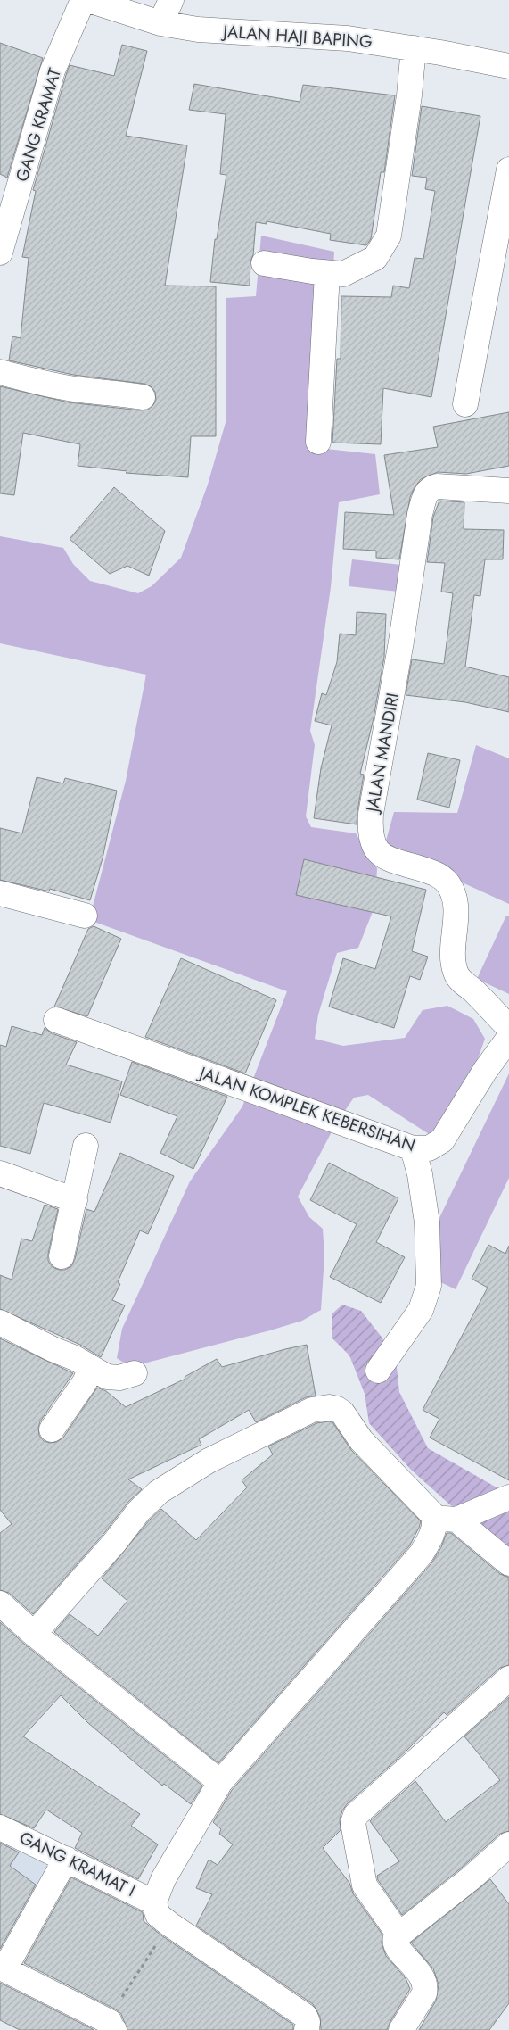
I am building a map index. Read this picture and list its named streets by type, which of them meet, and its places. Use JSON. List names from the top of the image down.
{
  "streets": {
    "street": [
      "JALAN HAJI BAPING",
      "GANG KRAMAT",
      "JALAN MANDIRI",
      "JALAN KOMPLEK KEBERSIHAN",
      "GANG KRAMAT I"
    ]
  }
}
